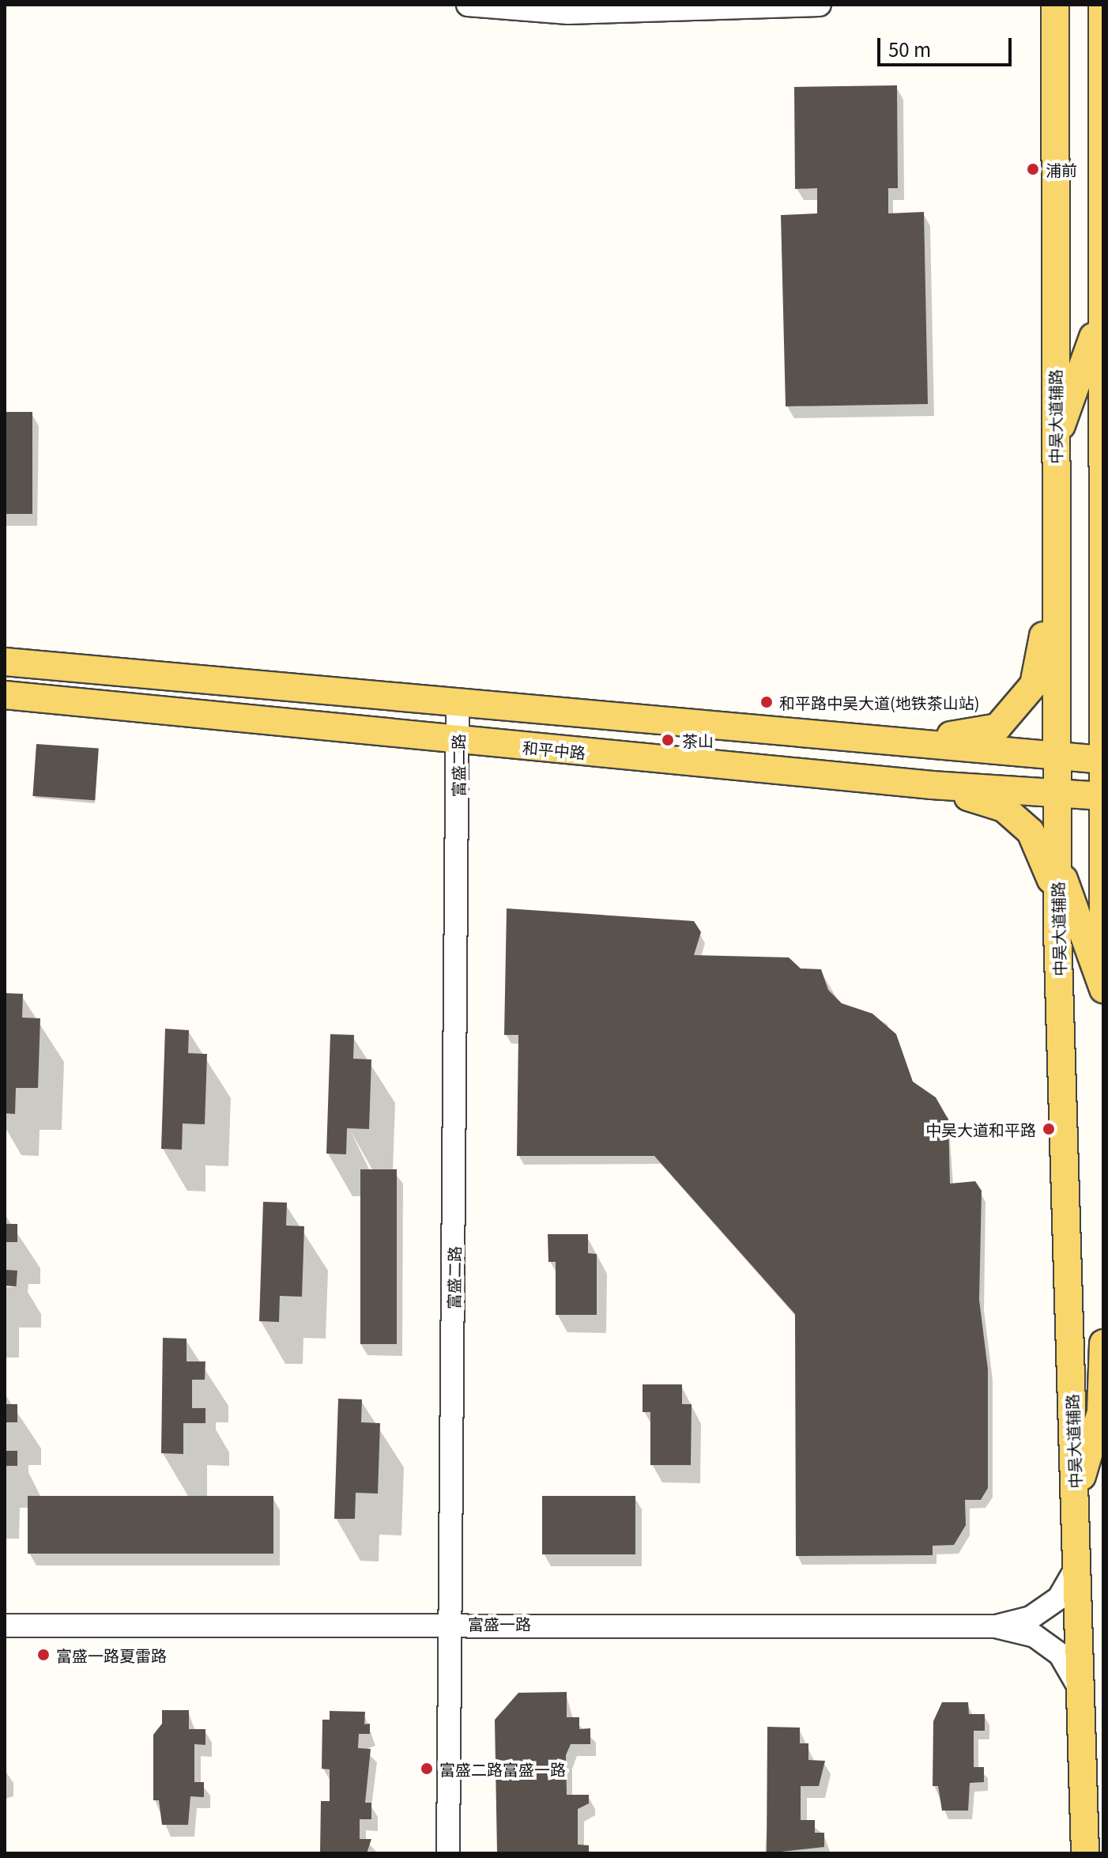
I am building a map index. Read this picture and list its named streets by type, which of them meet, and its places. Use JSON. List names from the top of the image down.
{
  "streets": {
    "main road": ["中吴大道辅路", "和平中路"],
    "street": ["富盛二路", "富盛一路"]
  },
  "crossings": [
    ["中吴大道辅路", "和平中路"],
    ["和平中路", "富盛二路"],
    ["富盛二路", "富盛一路"]
  ],
  "places": [
    "浦前",
    "和平路中吴大道(地铁茶山站)",
    "茶山",
    "中吴大道和平路",
    "富盛一路夏雷路",
    "富盛二路富盛一路"
  ],
  "scale_bar": "50 m"
}
